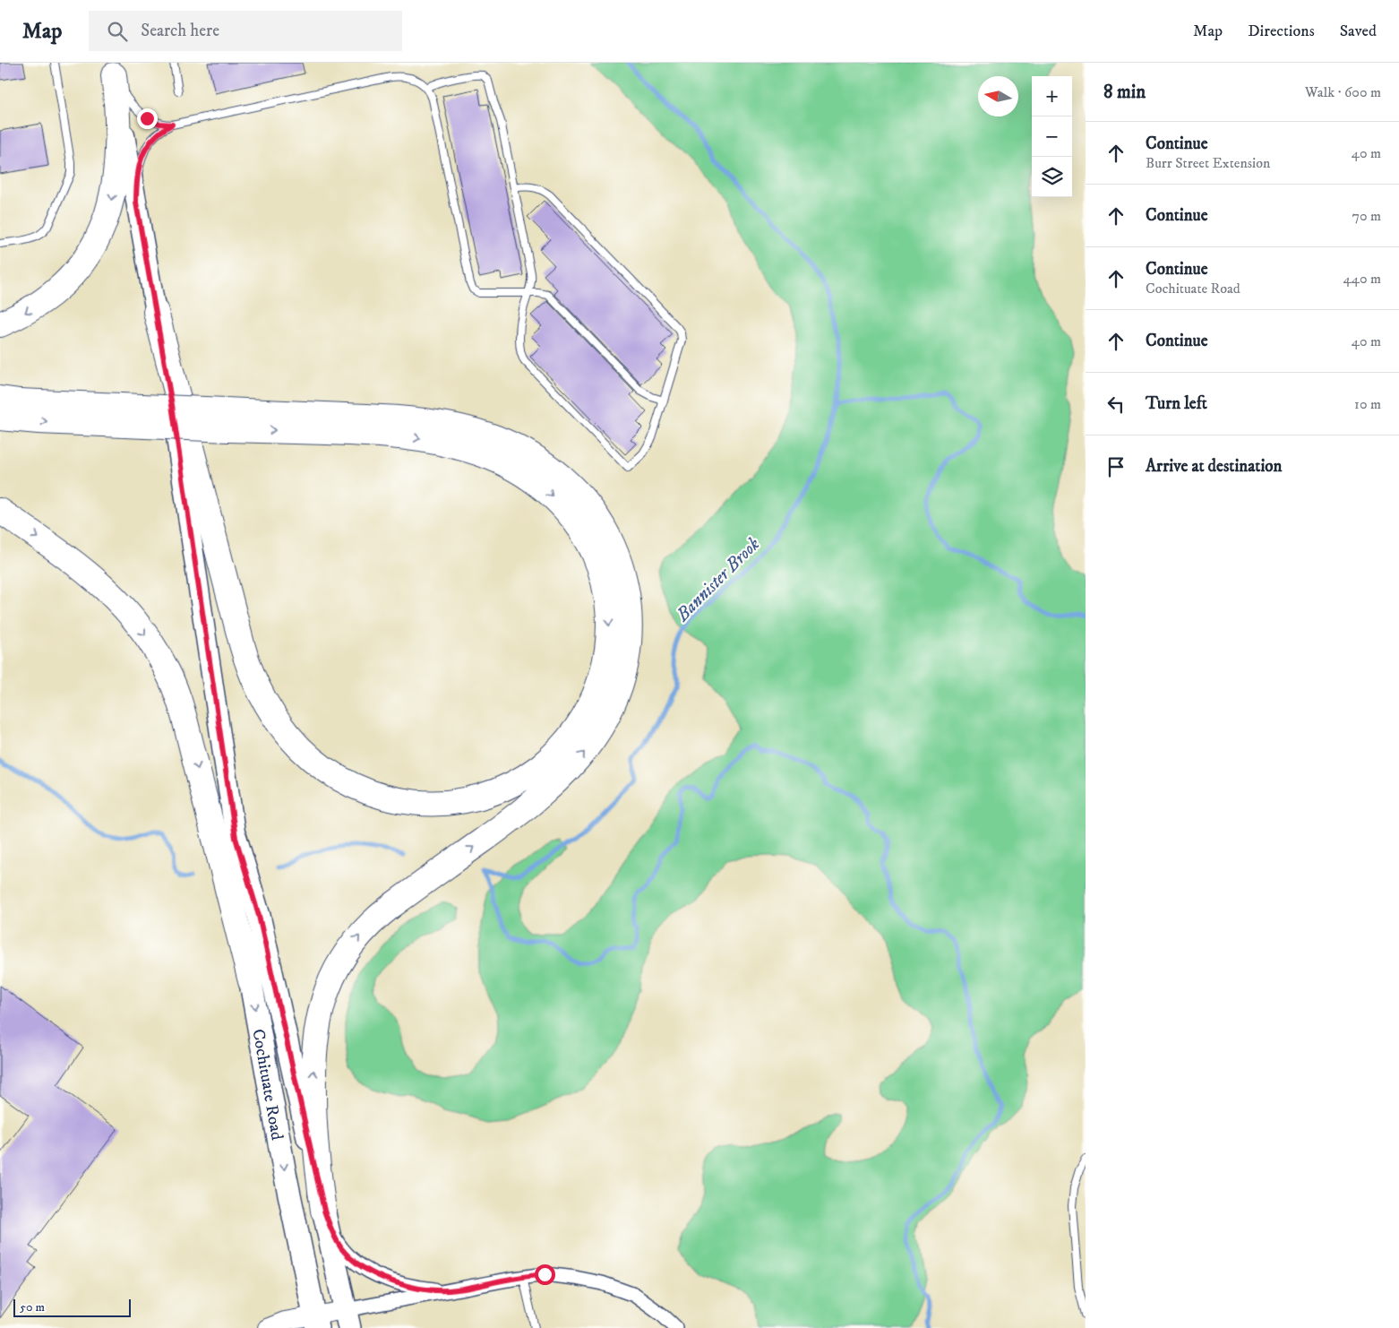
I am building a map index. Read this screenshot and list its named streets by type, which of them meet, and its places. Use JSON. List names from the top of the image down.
{
  "streets": {
    "main road": ["Cochituate Road"]
  },
  "water": ["Bannister Brook"],
  "scale_bar": "50 m",
  "north": "left",
  "page": {
    "header": "Map",
    "search": "Search here",
    "nav": ["Map", "Directions", "Saved"],
    "heading": ["8 min", "Walk · 600 m"],
    "map_buttons": ["+", "−"],
    "list": [
      ["Continue", "Burr Street Extension", "40 m"],
      ["Continue", "70 m"],
      ["Continue", "Cochituate Road", "440 m"],
      ["Continue", "40 m"],
      ["Turn left", "10 m"],
      "Arrive at destination"
    ],
    "scale": "50 m"
  }
}
